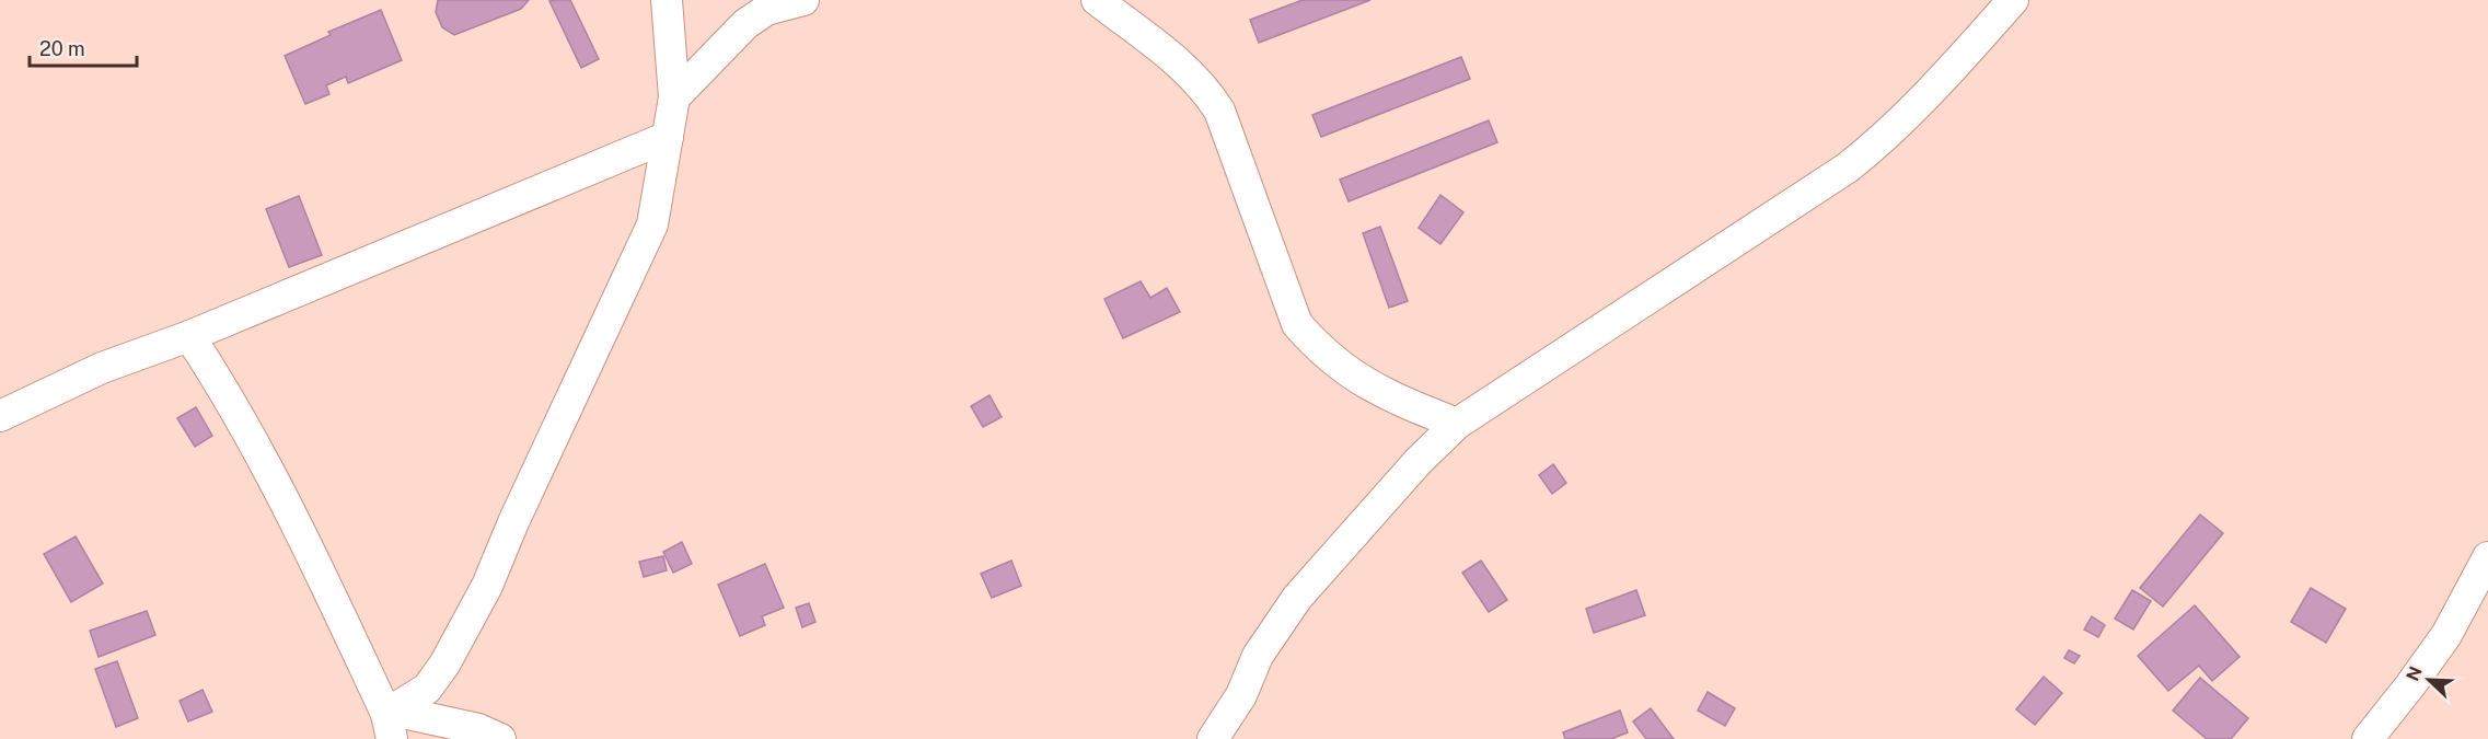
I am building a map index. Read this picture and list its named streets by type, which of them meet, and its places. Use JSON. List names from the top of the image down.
{
  "scale_bar": "20 m",
  "north": "top left"
}
